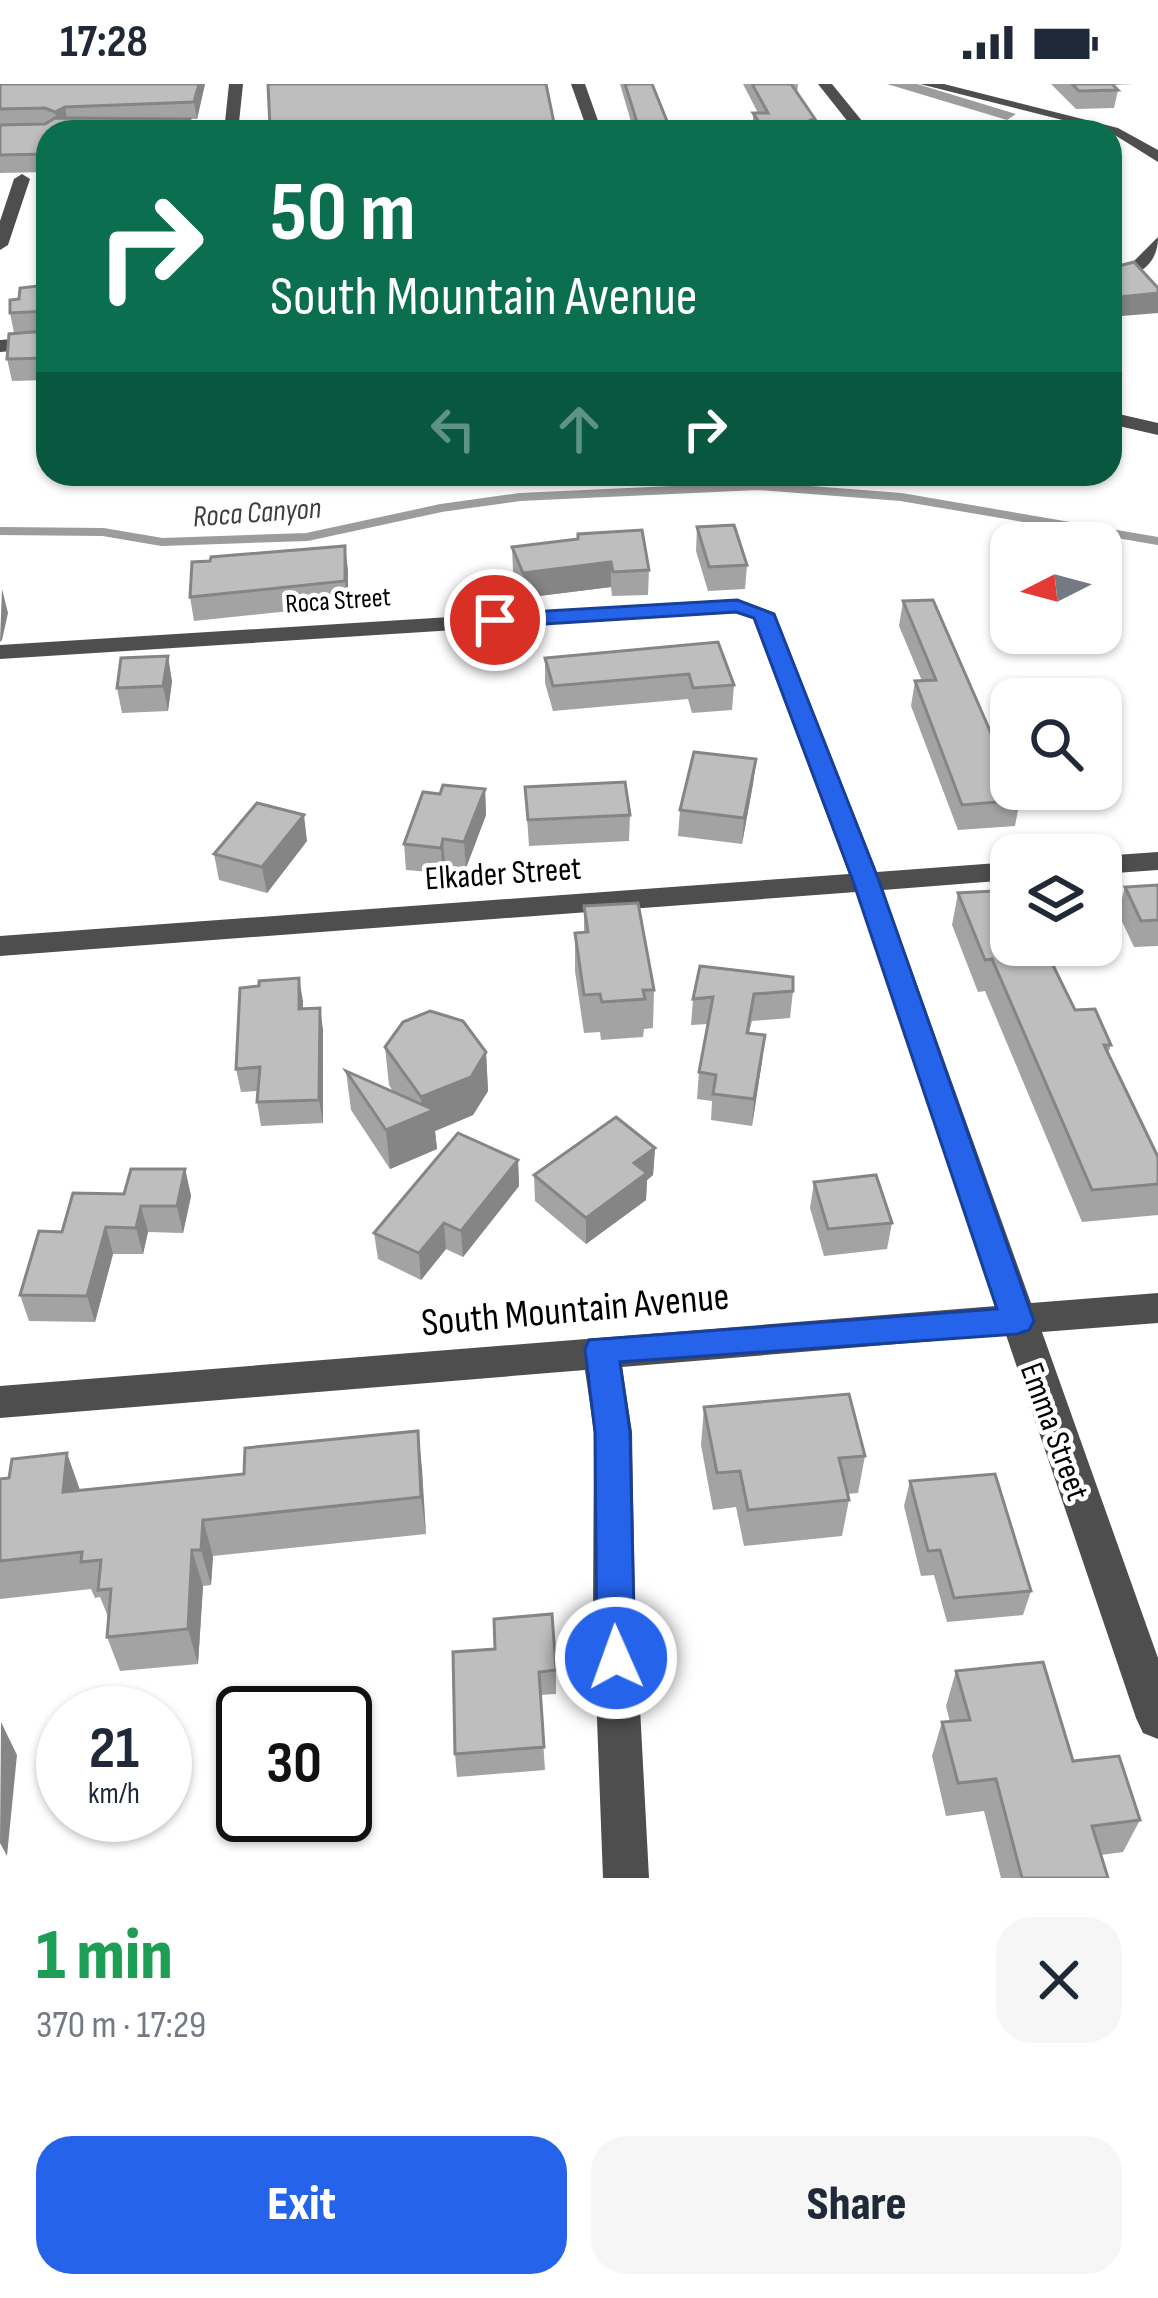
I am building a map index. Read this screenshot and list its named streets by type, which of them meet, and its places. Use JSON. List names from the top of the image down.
{
  "streets": {
    "street": [
      "Roca Street",
      "Elkader Street",
      "South Mountain Avenue",
      "Emma Street"
    ]
  },
  "crossings": [
    ["Roca Street", "Emma Street"],
    ["Elkader Street", "Emma Street"],
    ["South Mountain Avenue", "Emma Street"]
  ],
  "water": ["Roca Canyon"],
  "north": "left",
  "page": {
    "status": "17:28",
    "turn": ["50 m", "South Mountain Avenue"],
    "speed": "21 km/h",
    "limit": "30",
    "heading": ["1 min", "370 m · 17:29"],
    "buttons": ["Exit", "Share"]
  }
}
